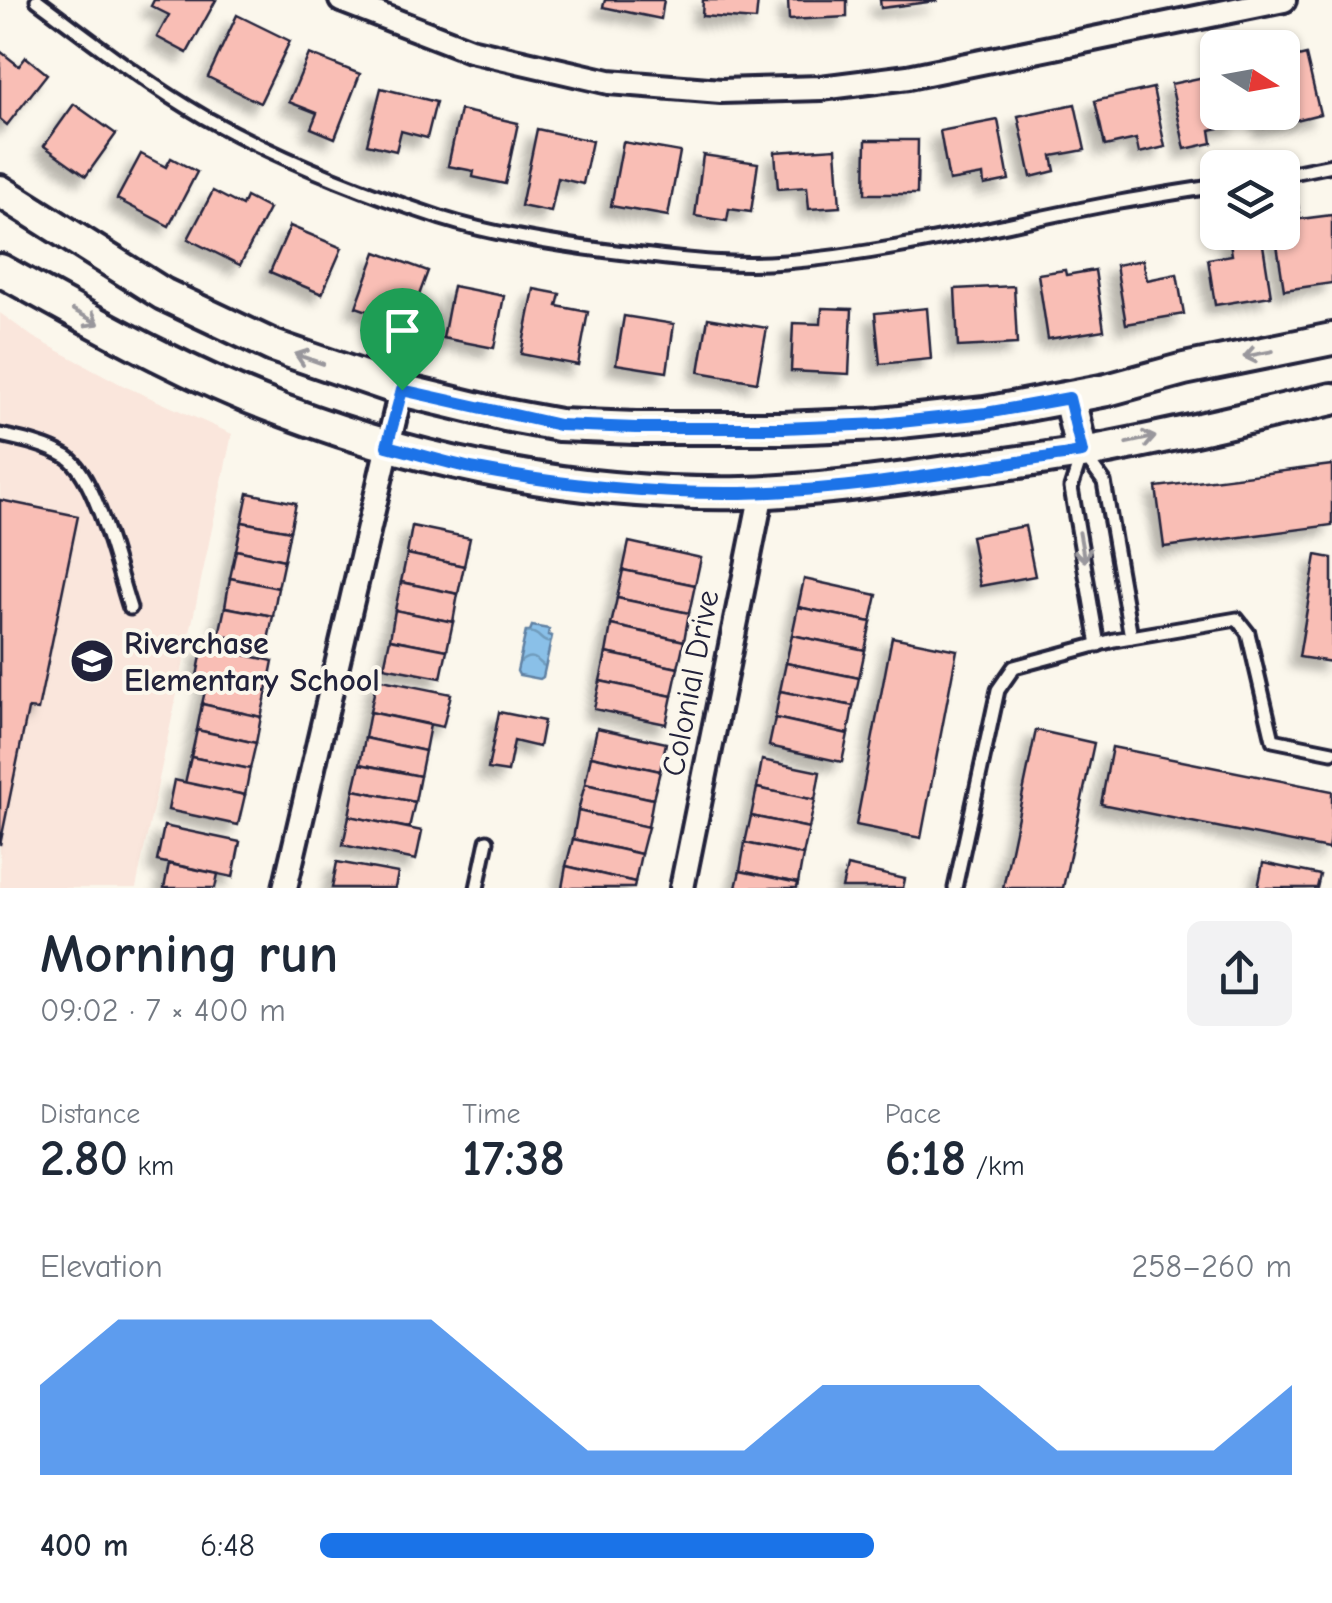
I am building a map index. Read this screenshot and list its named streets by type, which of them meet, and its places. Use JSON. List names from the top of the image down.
{
  "streets": {
    "street": ["Colonial Drive"]
  },
  "places": {
    "school or university": ["Riverchase Elementary School"]
  },
  "north": "right",
  "page": {
    "heading": ["Morning run", "09:02 · 7 × 400 m"],
    "stats": [
      ["Distance", "2.80 km"],
      ["Time", "17:38"],
      ["Pace", "6:18 /km"]
    ],
    "chart": ["Elevation", "258–260 m"],
    "list": [
      {
        "name": "400 m",
        "note": "6:48"
      }
    ]
  }
}
